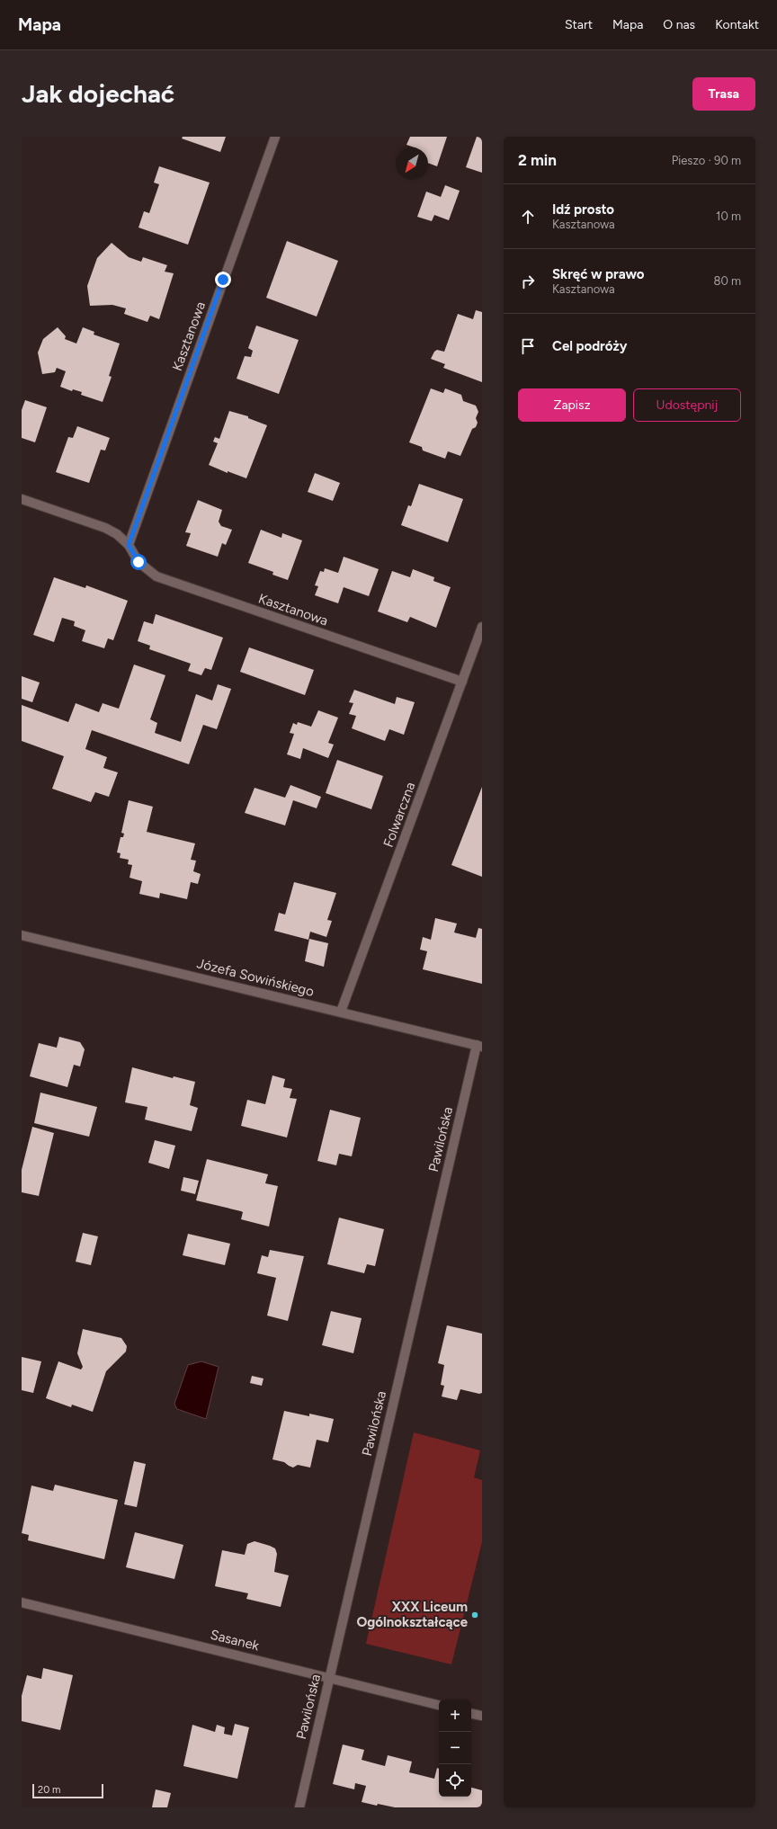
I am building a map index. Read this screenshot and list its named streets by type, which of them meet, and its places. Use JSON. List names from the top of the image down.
{
  "streets": {
    "street": [
      "Kasztanowa",
      "Folwarczna",
      "Józefa Sowińskiego",
      "Pawilońska",
      "Sasanek"
    ]
  },
  "crossings": [
    ["Kasztanowa", "Folwarczna"],
    ["Folwarczna", "Józefa Sowińskiego"],
    ["Józefa Sowińskiego", "Pawilońska"],
    ["Pawilońska", "Sasanek"]
  ],
  "places": ["XXX Liceum Ogólnokształcące"],
  "scale_bar": "20 m",
  "north": "bottom left",
  "page": {
    "header": "Mapa",
    "nav": [
      "Start",
      "Mapa",
      "O nas",
      "Kontakt"
    ],
    "buttons": [
      "Trasa",
      ["Zapisz", "Udostępnij"]
    ],
    "title": "Jak dojechać",
    "heading": ["2 min", "Pieszo · 90 m"],
    "list": [
      ["Idź prosto", "Kasztanowa", "10 m"],
      ["Skręć w prawo", "Kasztanowa", "80 m"],
      "Cel podróży"
    ],
    "map_buttons": ["+", "−"],
    "scale": "20 m"
  }
}
